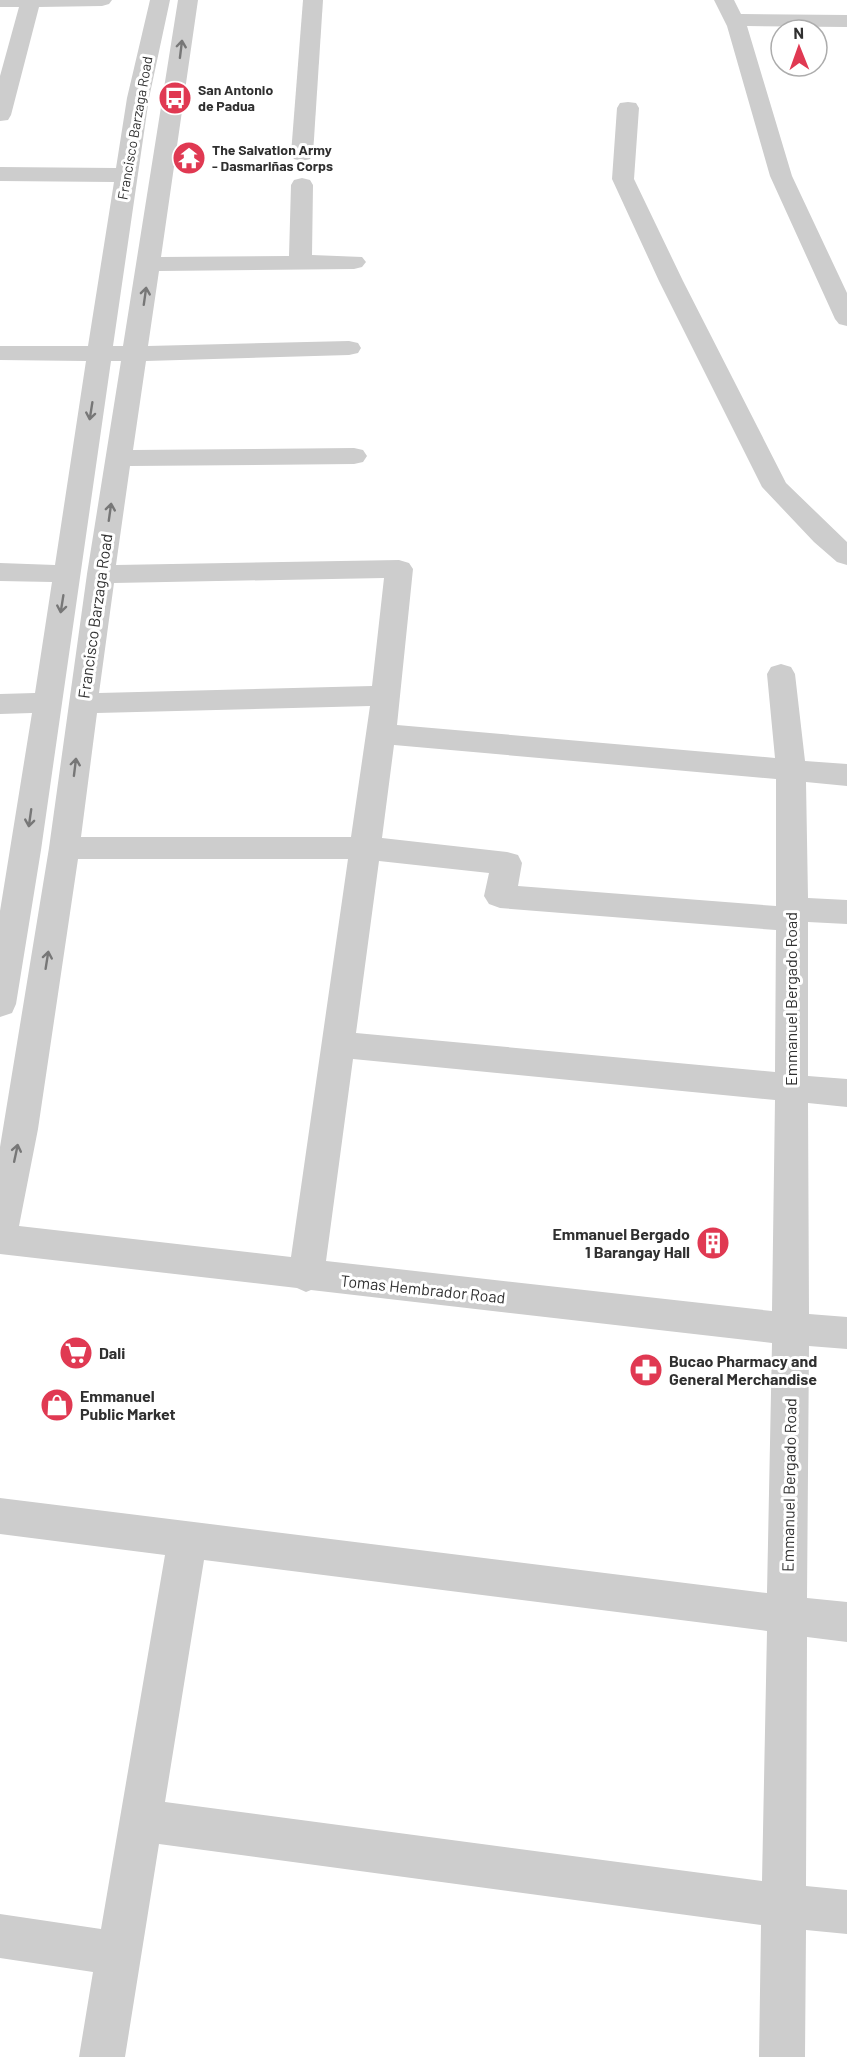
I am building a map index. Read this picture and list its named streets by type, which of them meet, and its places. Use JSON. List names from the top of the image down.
{
  "streets": {
    "street": ["Francisco Barzaga Road", "Emmanuel Bergado Road", "Tomas Hembrador Road"]
  },
  "crossings": [
    ["Emmanuel Bergado Road", "Tomas Hembrador Road"]
  ],
  "places": {
    "bus stop": ["San Antonio de Padua"],
    "temple": ["The Salvation Army - Dasmariñas Corps"],
    "building": ["Emmanuel Bergado 1 Barangay Hall"],
    "supermarket": ["Dali"],
    "pharmacy": ["Bucao Pharmacy and General Merchandise"],
    "shop": ["Emmanuel Public Market"]
  },
  "north": "top"
}
